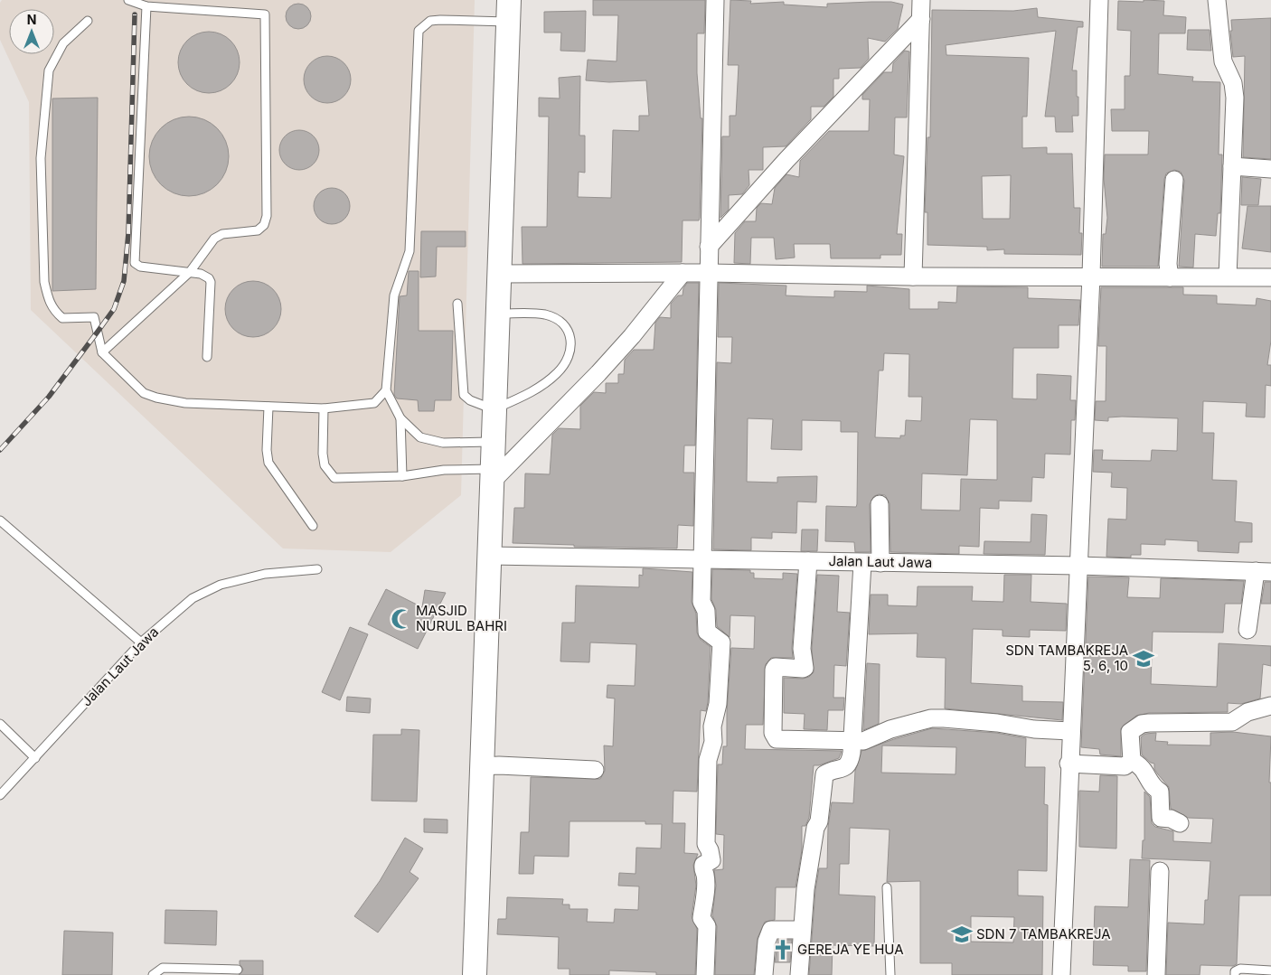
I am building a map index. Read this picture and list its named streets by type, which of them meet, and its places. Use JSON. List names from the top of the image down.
{
  "streets": {
    "street": ["Jalan Laut Jawa"]
  },
  "places": {
    "mosque": ["MASJID NURUL BAHRI"],
    "school or university": ["SDN TAMBAKREJA 5, 6, 10", "SDN 7 TAMBAKREJA"],
    "church": ["GEREJA YE HUA"]
  },
  "north": "top"
}
